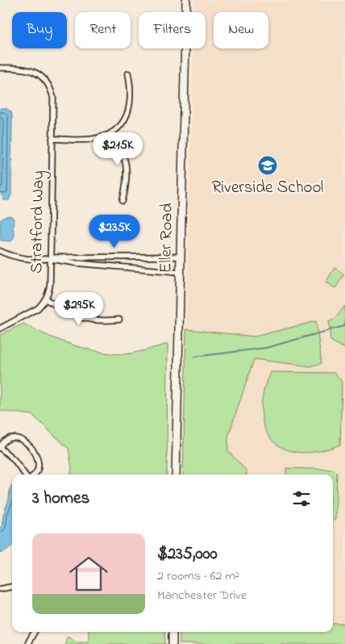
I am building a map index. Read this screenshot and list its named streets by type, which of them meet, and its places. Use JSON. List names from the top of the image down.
{
  "streets": {
    "street": ["Stratford Way", "Eller Road"]
  },
  "places": {
    "school or university": ["Riverside School"]
  },
  "page": {
    "chip": [
      "Buy",
      "Rent",
      "Filters",
      "New"
    ],
    "price": ["$215K", "$235K", "$295K"],
    "heading": "3 homes",
    "list": [
      {
        "name": "$235,000",
        "note": "2 rooms · 62 m² · Manchester Drive"
      }
    ]
  }
}
